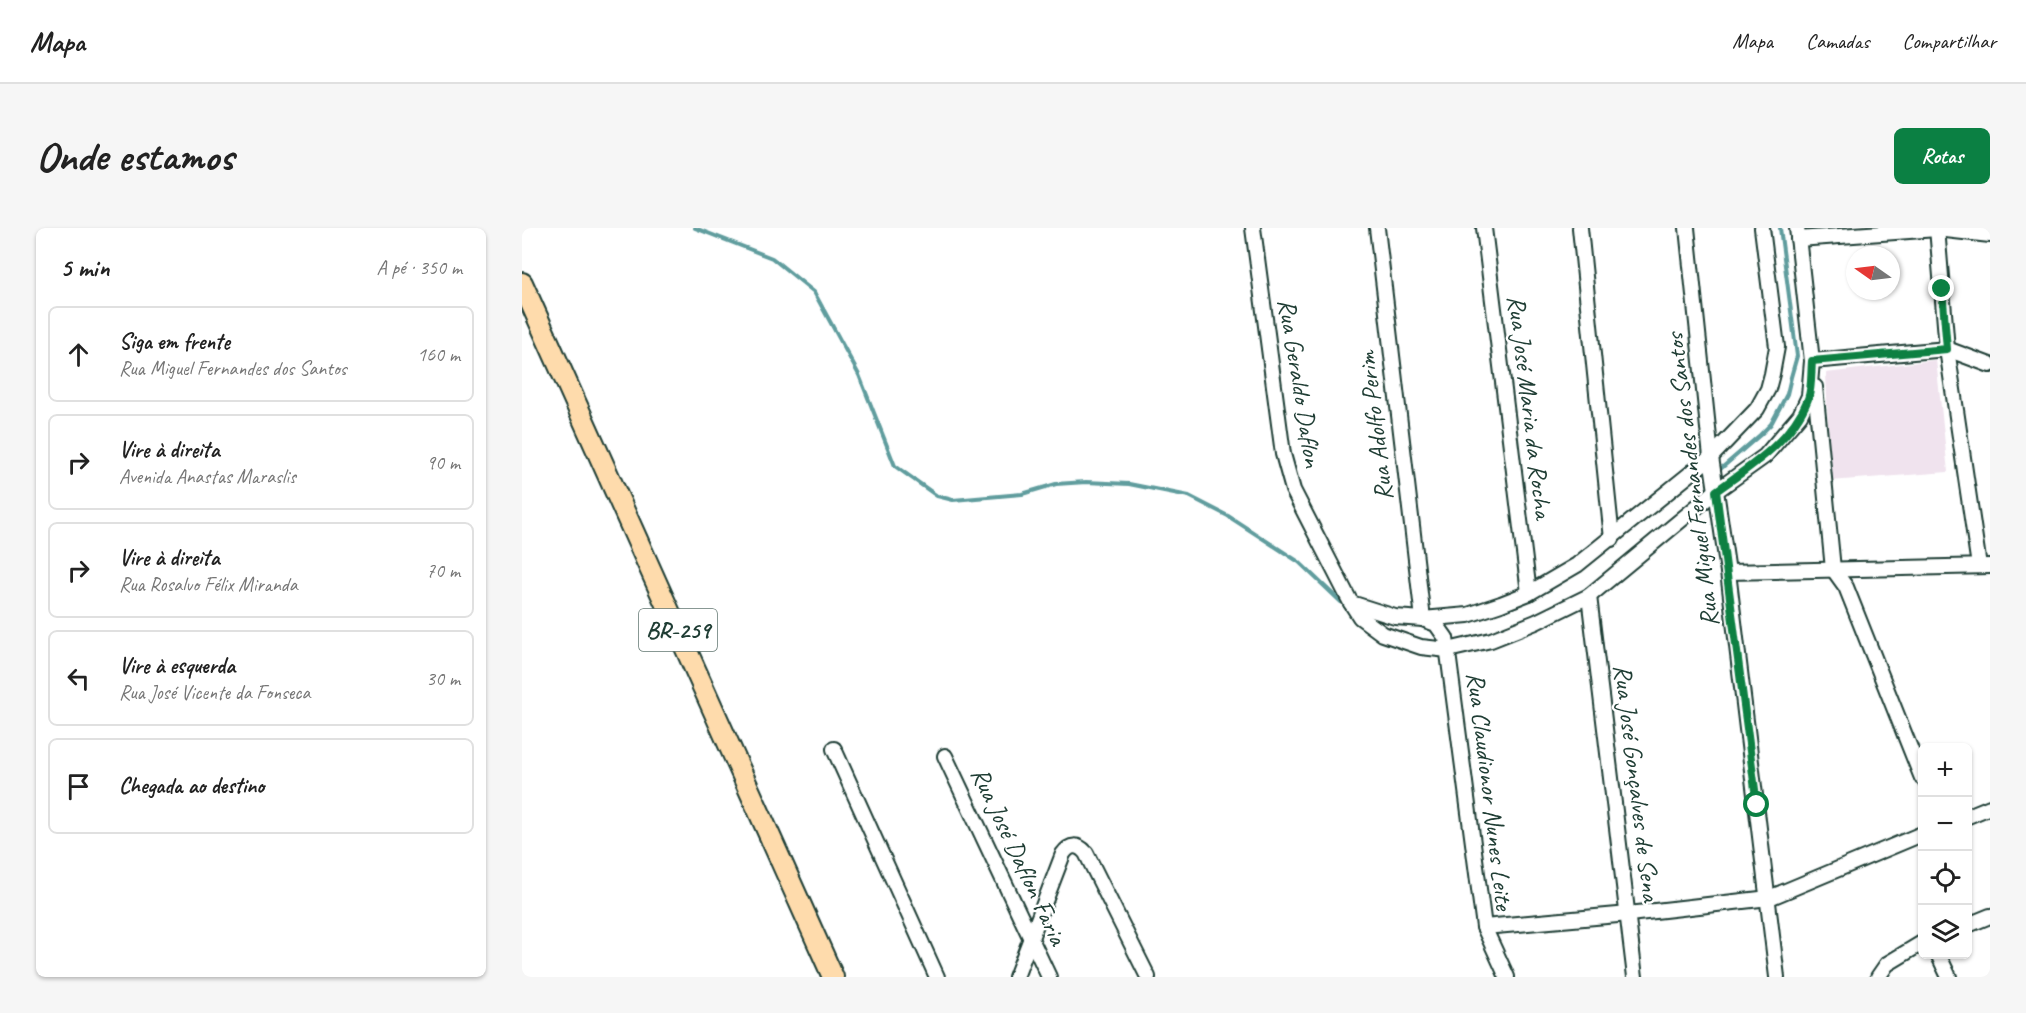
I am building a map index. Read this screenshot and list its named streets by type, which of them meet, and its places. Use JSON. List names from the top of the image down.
{
  "streets": {
    "highway": ["BR-259"],
    "street": [
      "Rua Geraldo Daflon",
      "Rua José Maria da Rocha",
      "Rua Adolfo Perim",
      "Rua Miguel Fernandes dos Santos",
      "Rua José Gonçalves de Sena",
      "Rua Claudionor Nunes Leite",
      "Rua José Daflon Faria"
    ]
  },
  "crossings": [
    ["Rua Geraldo Daflon", "Rua Claudionor Nunes Leite"],
    ["Rua Adolfo Perim", "Rua Claudionor Nunes Leite"]
  ],
  "north": "left",
  "page": {
    "header": "Mapa",
    "nav": ["Mapa", "Camadas", "Compartilhar"],
    "buttons": "Rotas",
    "title": "Onde estamos",
    "heading": ["5 min", "A pé · 350 m"],
    "list": [
      ["Siga em frente", "Rua Miguel Fernandes dos Santos", "160 m"],
      ["Vire à direita", "Avenida Anastas Maraslis", "90 m"],
      ["Vire à direita", "Rua Rosalvo Félix Miranda", "70 m"],
      ["Vire à esquerda", "Rua José Vicente da Fonseca", "30 m"],
      "Chegada ao destino"
    ],
    "map_buttons": ["+", "−"]
  }
}
